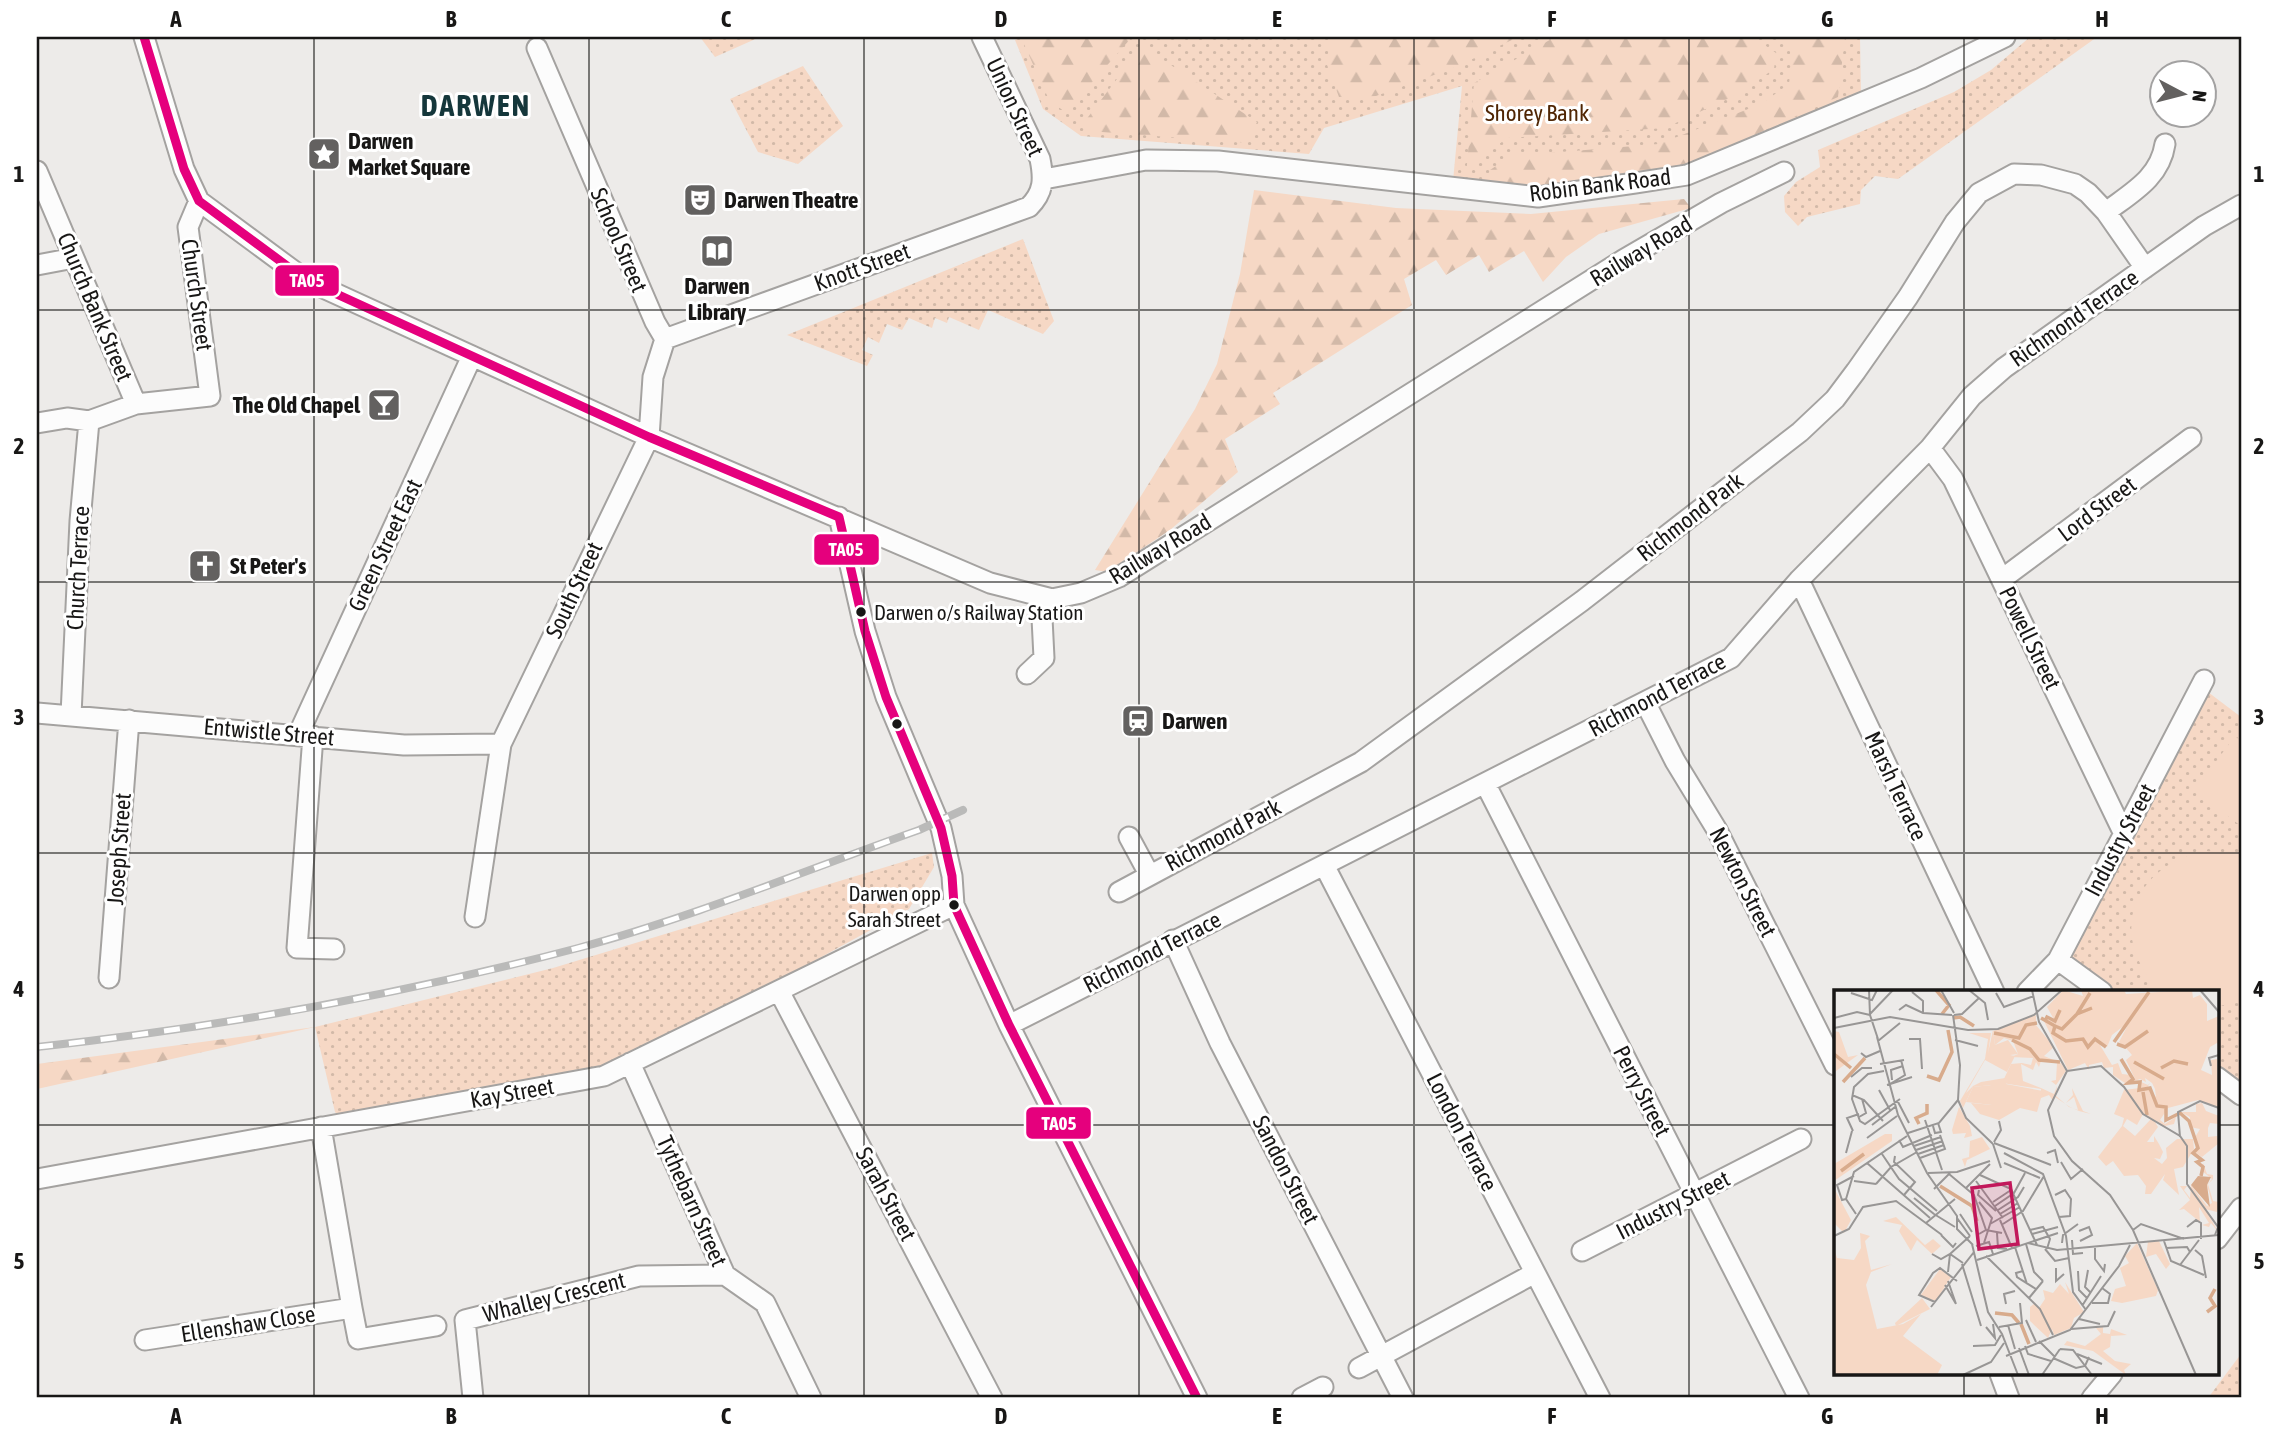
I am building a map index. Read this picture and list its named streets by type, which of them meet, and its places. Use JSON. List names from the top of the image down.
{
  "streets": {
    "street": [
      "Union Street",
      "Robin Bank Road",
      "School Street",
      "Railway Road",
      "Knott Street",
      "Church Street",
      "Church Bank Street",
      "Richmond Terrace",
      "Lord Street",
      "Richmond Park",
      "Green Street East",
      "Church Terrace",
      "South Street",
      "Powell Street",
      "Entwistle Street",
      "Marsh Terrace",
      "Industry Street",
      "Joseph Street",
      "Newton Street",
      "Perry Street",
      "Kay Street",
      "London Terrace",
      "Sandon Street",
      "Sarah Street",
      "Tythebarn Street",
      "Whalley Crescent",
      "Ellenshaw Close"
    ]
  },
  "crossings": [
    ["Union Street", "Robin Bank Road"],
    ["Union Street", "Knott Street"],
    ["Robin Bank Road", "Knott Street"],
    ["School Street", "Knott Street"],
    ["Railway Road", "Church Street"],
    ["Railway Road", "Green Street East"],
    ["Railway Road", "South Street"],
    ["Church Street", "Church Bank Street"],
    ["Richmond Terrace", "Richmond Park"],
    ["Richmond Terrace", "Powell Street"],
    ["Richmond Terrace", "Marsh Terrace"],
    ["Richmond Terrace", "Newton Street"],
    ["Richmond Terrace", "Perry Street"],
    ["Richmond Terrace", "London Terrace"],
    ["Richmond Terrace", "Sandon Street"],
    ["Lord Street", "Powell Street"],
    ["Green Street East", "Entwistle Street"],
    ["Church Terrace", "Entwistle Street"],
    ["South Street", "Entwistle Street"],
    ["Powell Street", "Industry Street"],
    ["Entwistle Street", "Joseph Street"],
    ["Industry Street", "Perry Street"],
    ["Kay Street", "Sarah Street"],
    ["Kay Street", "Tythebarn Street"],
    ["Tythebarn Street", "Whalley Crescent"]
  ],
  "districts": ["DARWEN"],
  "parks": ["Shorey Bank"],
  "places": {
    "place": ["Darwen Market Square"],
    "theatre": ["Darwen Theatre"],
    "library": ["Darwen Library"],
    "bar": ["The Old Chapel"],
    "church": ["St Peter's"],
    "other": ["Darwen o/s Railway Station", "Darwen opp Sarah Street"],
    "station": ["Darwen"]
  },
  "lines": ["transit line TA05"],
  "north": "right",
  "grid": {
    "columns": [
      "A",
      "B",
      "C",
      "D",
      "E",
      "F",
      "G",
      "H"
    ],
    "rows": [
      "1",
      "2",
      "3",
      "4",
      "5"
    ]
  }
}
